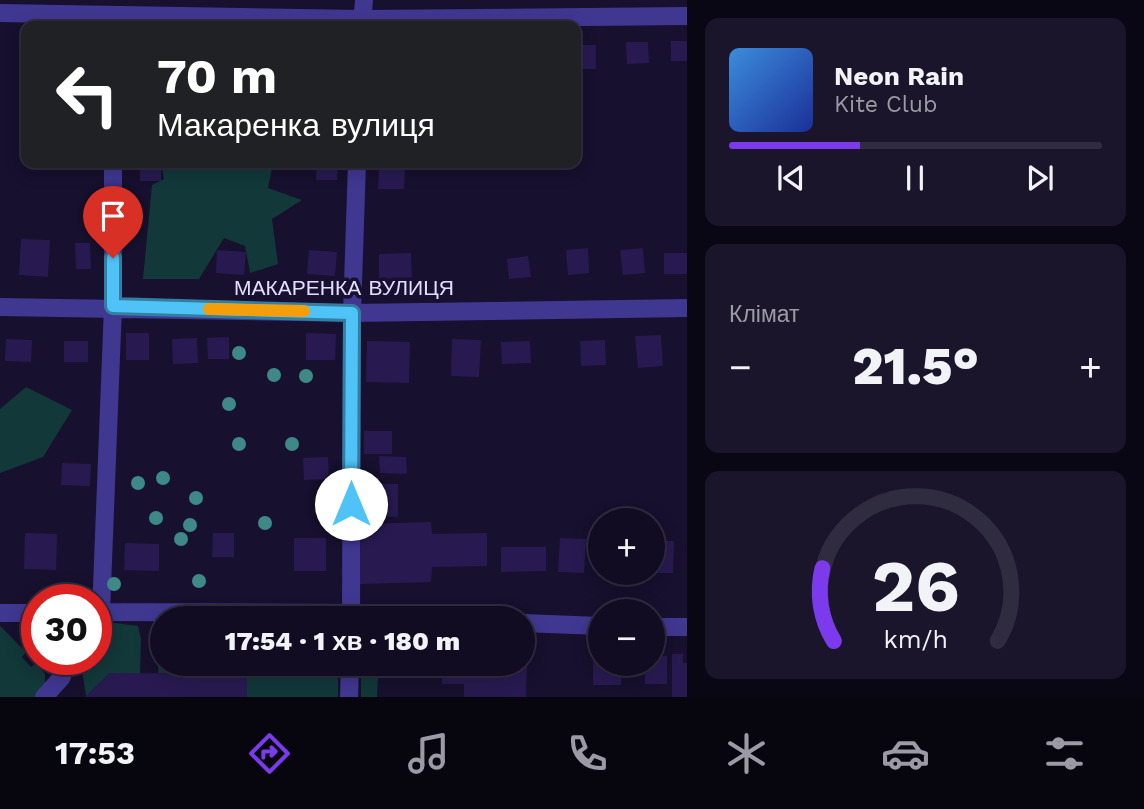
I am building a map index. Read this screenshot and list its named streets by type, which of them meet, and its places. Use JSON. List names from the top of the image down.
{
  "streets": {
    "street": ["МАКАРЕНКА ВУЛИЦЯ"]
  },
  "page": {
    "turn": ["70 m", "Макаренка вулиця"],
    "song": ["Neon Rain", "Kite Club"],
    "tile": "Клімат",
    "heat": ["−", "21.5°", "+"],
    "map_buttons": ["+", "−"],
    "limit": "30",
    "trip": "17:54 · 1 хв · 180 m",
    "tabs": "17:53",
    "gauge": ["26", "km/h"]
  }
}
